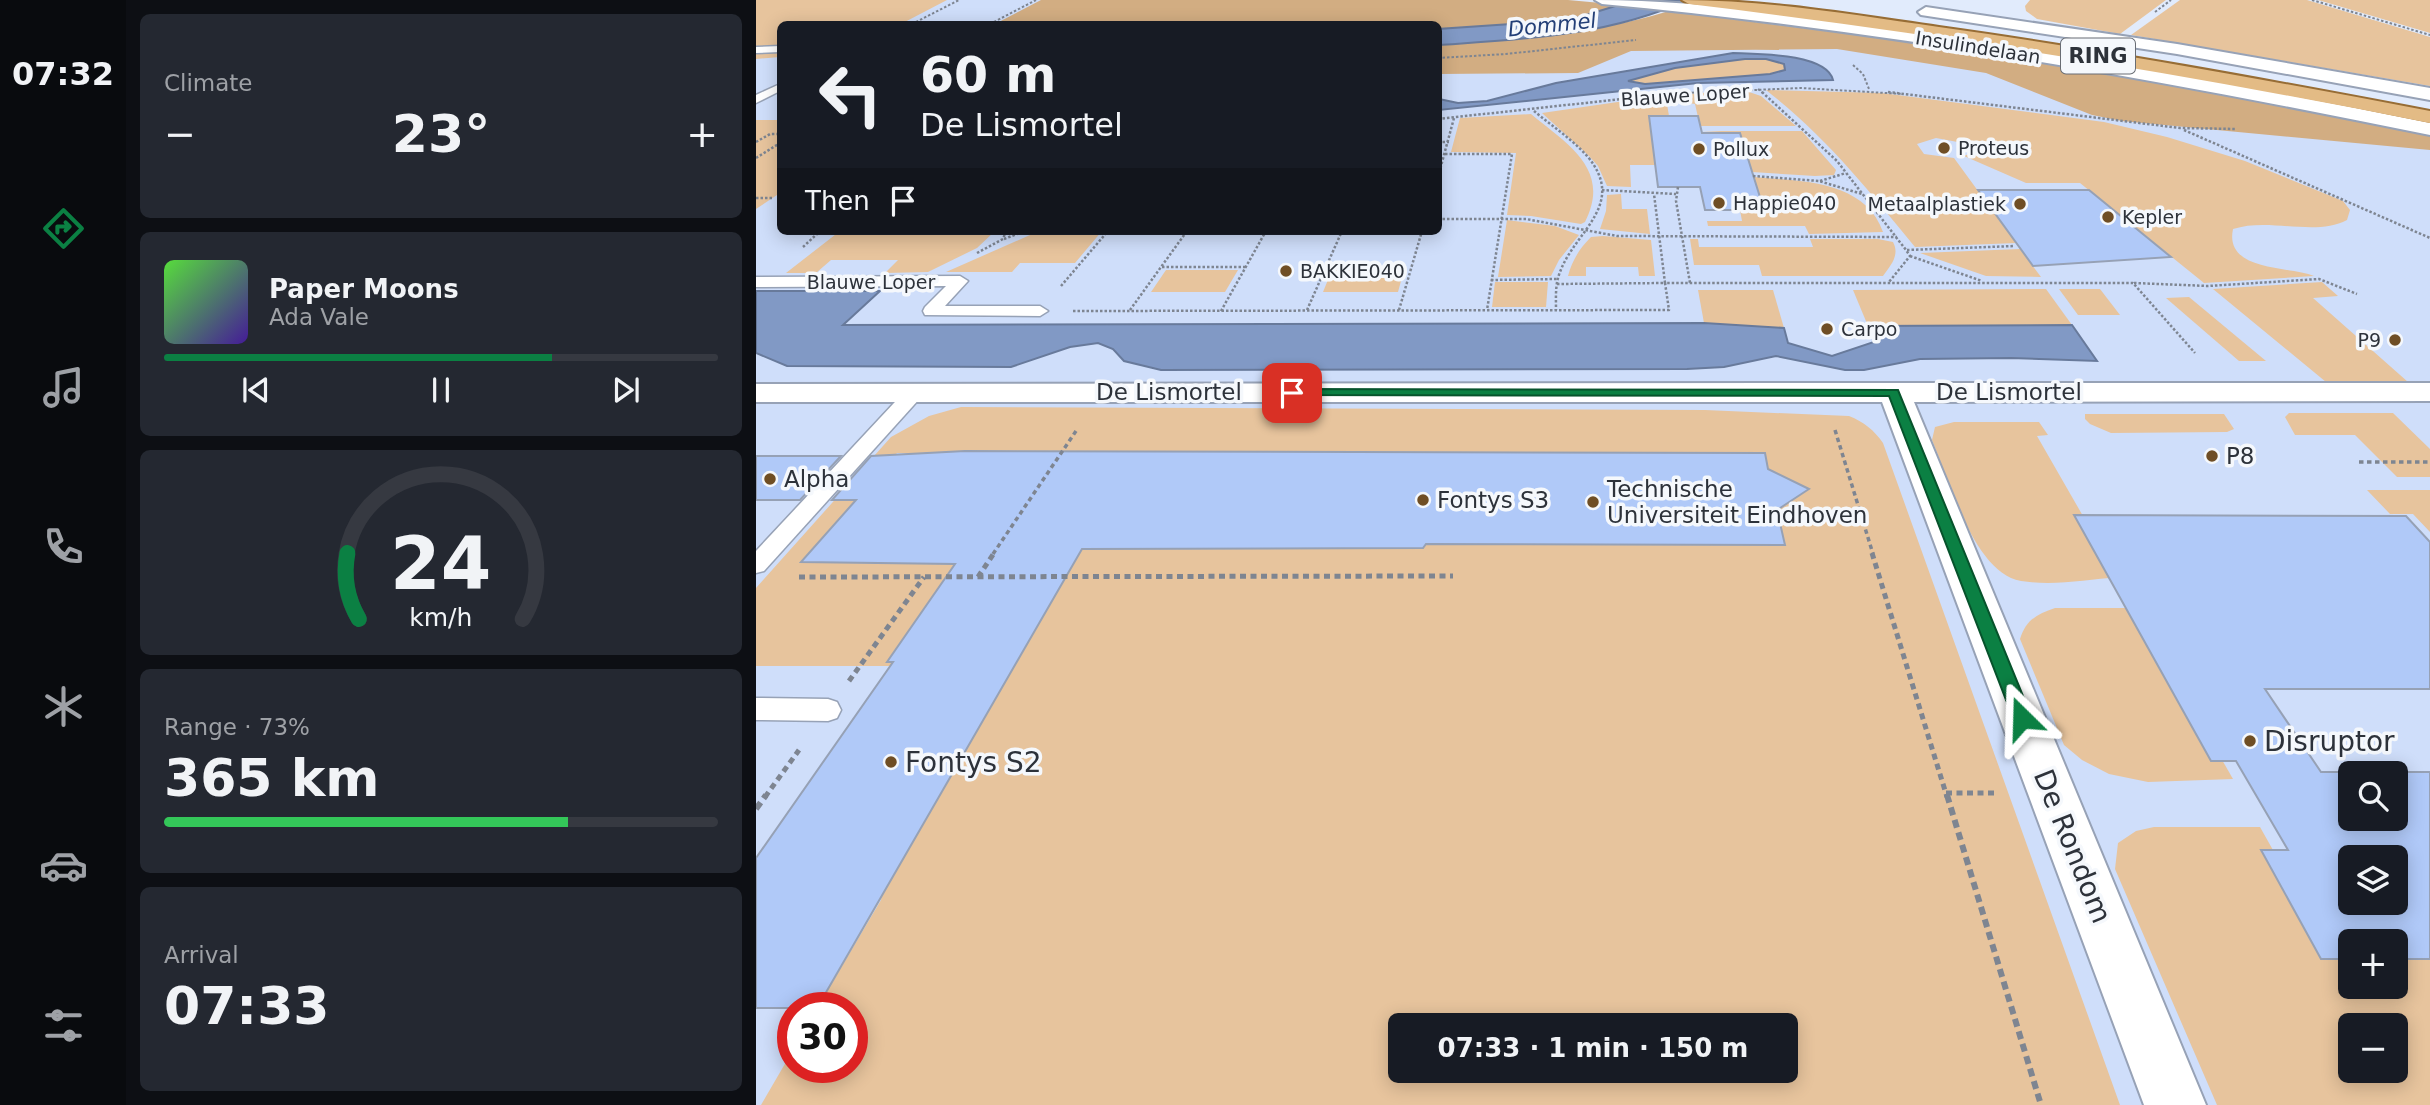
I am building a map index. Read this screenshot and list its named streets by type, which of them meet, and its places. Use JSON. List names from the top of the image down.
{
  "streets": {
    "main road": ["Insulindelaan", "RING"],
    "street": ["De Lismortel", "De Rondom"],
    "lane": ["Blauwe Loper"]
  },
  "crossings": [
    ["Insulindelaan", "RING"],
    ["De Lismortel", "De Rondom"]
  ],
  "water": ["Dommel"],
  "places": [
    "Proteus",
    "Pollux",
    "Happie040",
    "Metaalplastiek",
    "Kepler",
    "BAKKIE040",
    "Carpo",
    "P9",
    "P8",
    "Alpha",
    "Fontys S3",
    "Technische Universiteit Eindhoven",
    "Disruptor",
    "Fontys S2"
  ],
  "page": {
    "tabs": "07:32",
    "tile": [
      "Climate",
      ["Range · 73%", "365 km"],
      ["Arrival", "07:33"]
    ],
    "turn": ["60 m", "De Lismortel"],
    "heat": ["−", "23°", "+"],
    "then": "Then",
    "song": ["Paper Moons", "Ada Vale"],
    "map_buttons": ["+", "−"],
    "limit": "30",
    "trip": "07:33 · 1 min · 150 m",
    "gauge": ["24", "km/h"]
  }
}
